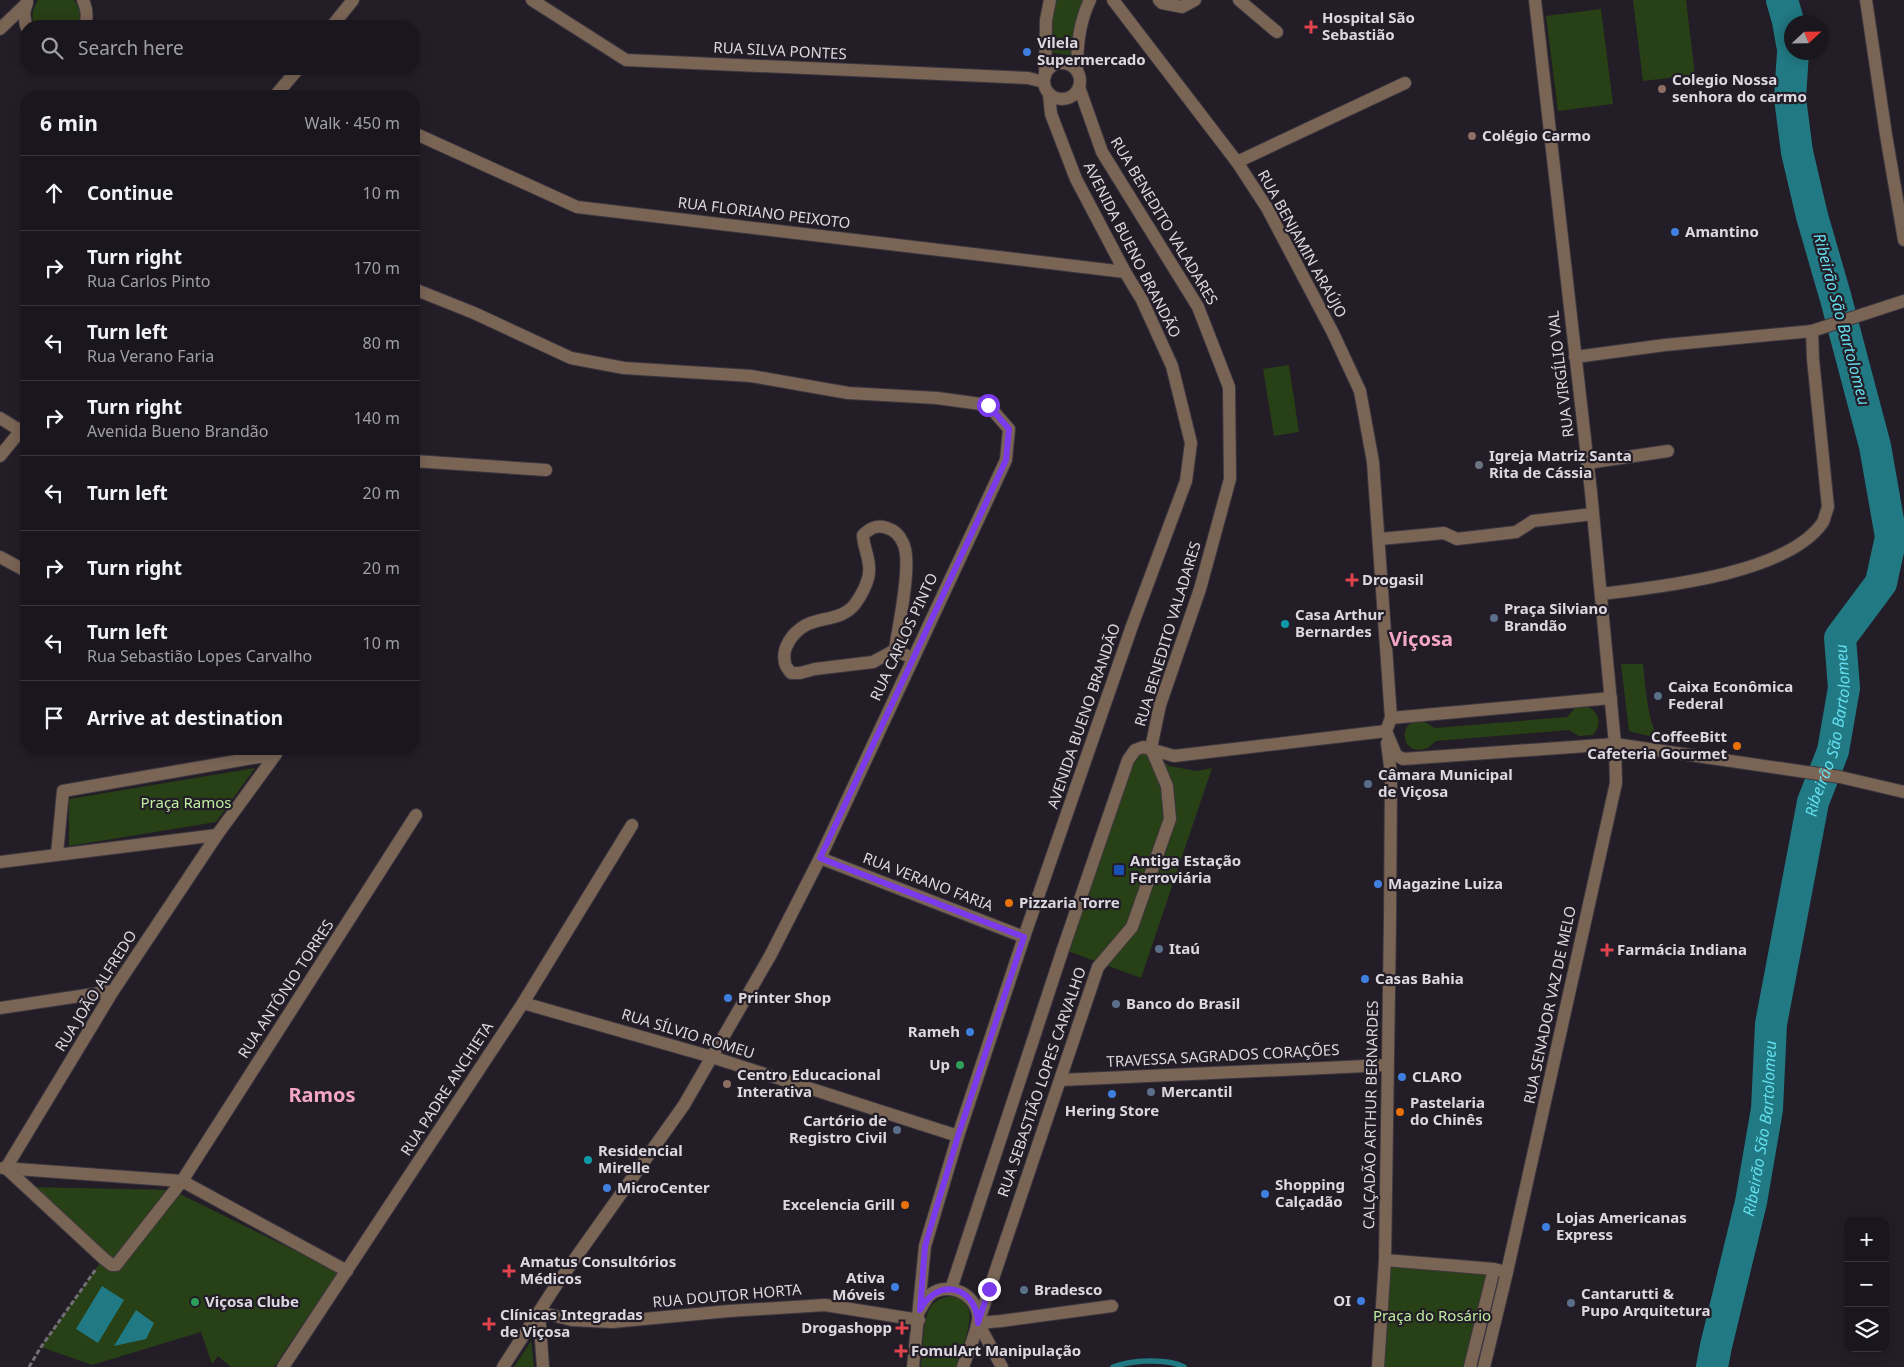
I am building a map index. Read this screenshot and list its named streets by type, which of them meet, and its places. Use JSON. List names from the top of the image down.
{
  "streets": {
    "street": [
      "RUA SILVA PONTES",
      "RUA FLORIANO PEIXOTO",
      "RUA BENEDITO VALADARES",
      "RUA BENJAMIN ARAÚJO",
      "AVENIDA BUENO BRANDÃO",
      "RUA VIRGÍLIO VAL",
      "RUA CARLOS PINTO",
      "RUA VERANO FARIA",
      "RUA ANTÔNIO TORRES",
      "RUA JOÃO ALFREDO",
      "RUA SENADOR VAZ DE MELO",
      "RUA SÍLVIO ROMEU",
      "TRAVESSA SAGRADOS CORAÇÕES",
      "RUA SEBASTIÃO LOPES CARVALHO",
      "RUA PADRE ANCHIETA",
      "CALÇADÃO ARTHUR BERNARDES",
      "RUA DOUTOR HORTA"
    ]
  },
  "crossings": [
    ["RUA SILVA PONTES", "RUA BENEDITO VALADARES"],
    ["RUA SILVA PONTES", "AVENIDA BUENO BRANDÃO"],
    ["RUA FLORIANO PEIXOTO", "AVENIDA BUENO BRANDÃO"],
    ["RUA BENEDITO VALADARES", "AVENIDA BUENO BRANDÃO"],
    ["RUA BENEDITO VALADARES", "RUA SEBASTIÃO LOPES CARVALHO"],
    ["AVENIDA BUENO BRANDÃO", "RUA VERANO FARIA"],
    ["AVENIDA BUENO BRANDÃO", "RUA SÍLVIO ROMEU"],
    ["AVENIDA BUENO BRANDÃO", "RUA DOUTOR HORTA"],
    ["RUA VIRGÍLIO VAL", "RUA SENADOR VAZ DE MELO"],
    ["RUA CARLOS PINTO", "RUA VERANO FARIA"],
    ["RUA CARLOS PINTO", "RUA SÍLVIO ROMEU"],
    ["RUA CARLOS PINTO", "RUA DOUTOR HORTA"],
    ["RUA SÍLVIO ROMEU", "RUA PADRE ANCHIETA"],
    ["TRAVESSA SAGRADOS CORAÇÕES", "RUA SEBASTIÃO LOPES CARVALHO"],
    ["TRAVESSA SAGRADOS CORAÇÕES", "CALÇADÃO ARTHUR BERNARDES"]
  ],
  "districts": ["Viçosa", "Ramos"],
  "water": ["Ribeirão São Bartolomeu"],
  "parks": ["Praça Ramos", "Praça do Rosário"],
  "places": {
    "health": [
      "Hospital São Sebastião",
      "Drogasil",
      "Farmácia Indiana",
      "Amatus Consultórios Médicos",
      "Clínicas Integradas de Viçosa",
      "Drogashopp",
      "FomulArt Manipulação"
    ],
    "other": [
      "Vilela Supermercado",
      "Colegio Nossa senhora do carmo",
      "Colégio Carmo",
      "Amantino",
      "Igreja Matriz Santa Rita de Cássia",
      "Praça Silviano Brandão",
      "Casa Arthur Bernardes",
      "Caixa Econômica Federal",
      "CoffeeBitt Cafeteria Gourmet",
      "Câmara Municipal de Viçosa",
      "Magazine Luiza",
      "Pizzaria Torre",
      "Itaú",
      "Casas Bahia",
      "Printer Shop",
      "Banco do Brasil",
      "Rameh",
      "Up",
      "CLARO",
      "Centro Educacional Interativa",
      "Mercantil",
      "Hering Store",
      "Pastelaria do Chinês",
      "Cartório de Registro Civil",
      "Residencial Mirelle",
      "MicroCenter",
      "Shopping Calçadão",
      "Excelencia Grill",
      "Lojas Americanas Express",
      "Ativa Móveis",
      "Bradesco",
      "OI",
      "Viçosa Clube",
      "Cantarutti & Pupo Arquitetura"
    ],
    "transit": ["Antiga Estação Ferroviária"]
  },
  "north": "right",
  "page": {
    "search": "Search here",
    "heading": ["6 min", "Walk · 450 m"],
    "list": [
      ["Continue", "10 m"],
      ["Turn right", "Rua Carlos Pinto", "170 m"],
      ["Turn left", "Rua Verano Faria", "80 m"],
      ["Turn right", "Avenida Bueno Brandão", "140 m"],
      ["Turn left", "20 m"],
      ["Turn right", "20 m"],
      ["Turn left", "Rua Sebastião Lopes Carvalho", "10 m"],
      "Arrive at destination"
    ],
    "map_buttons": ["+", "−"]
  }
}
